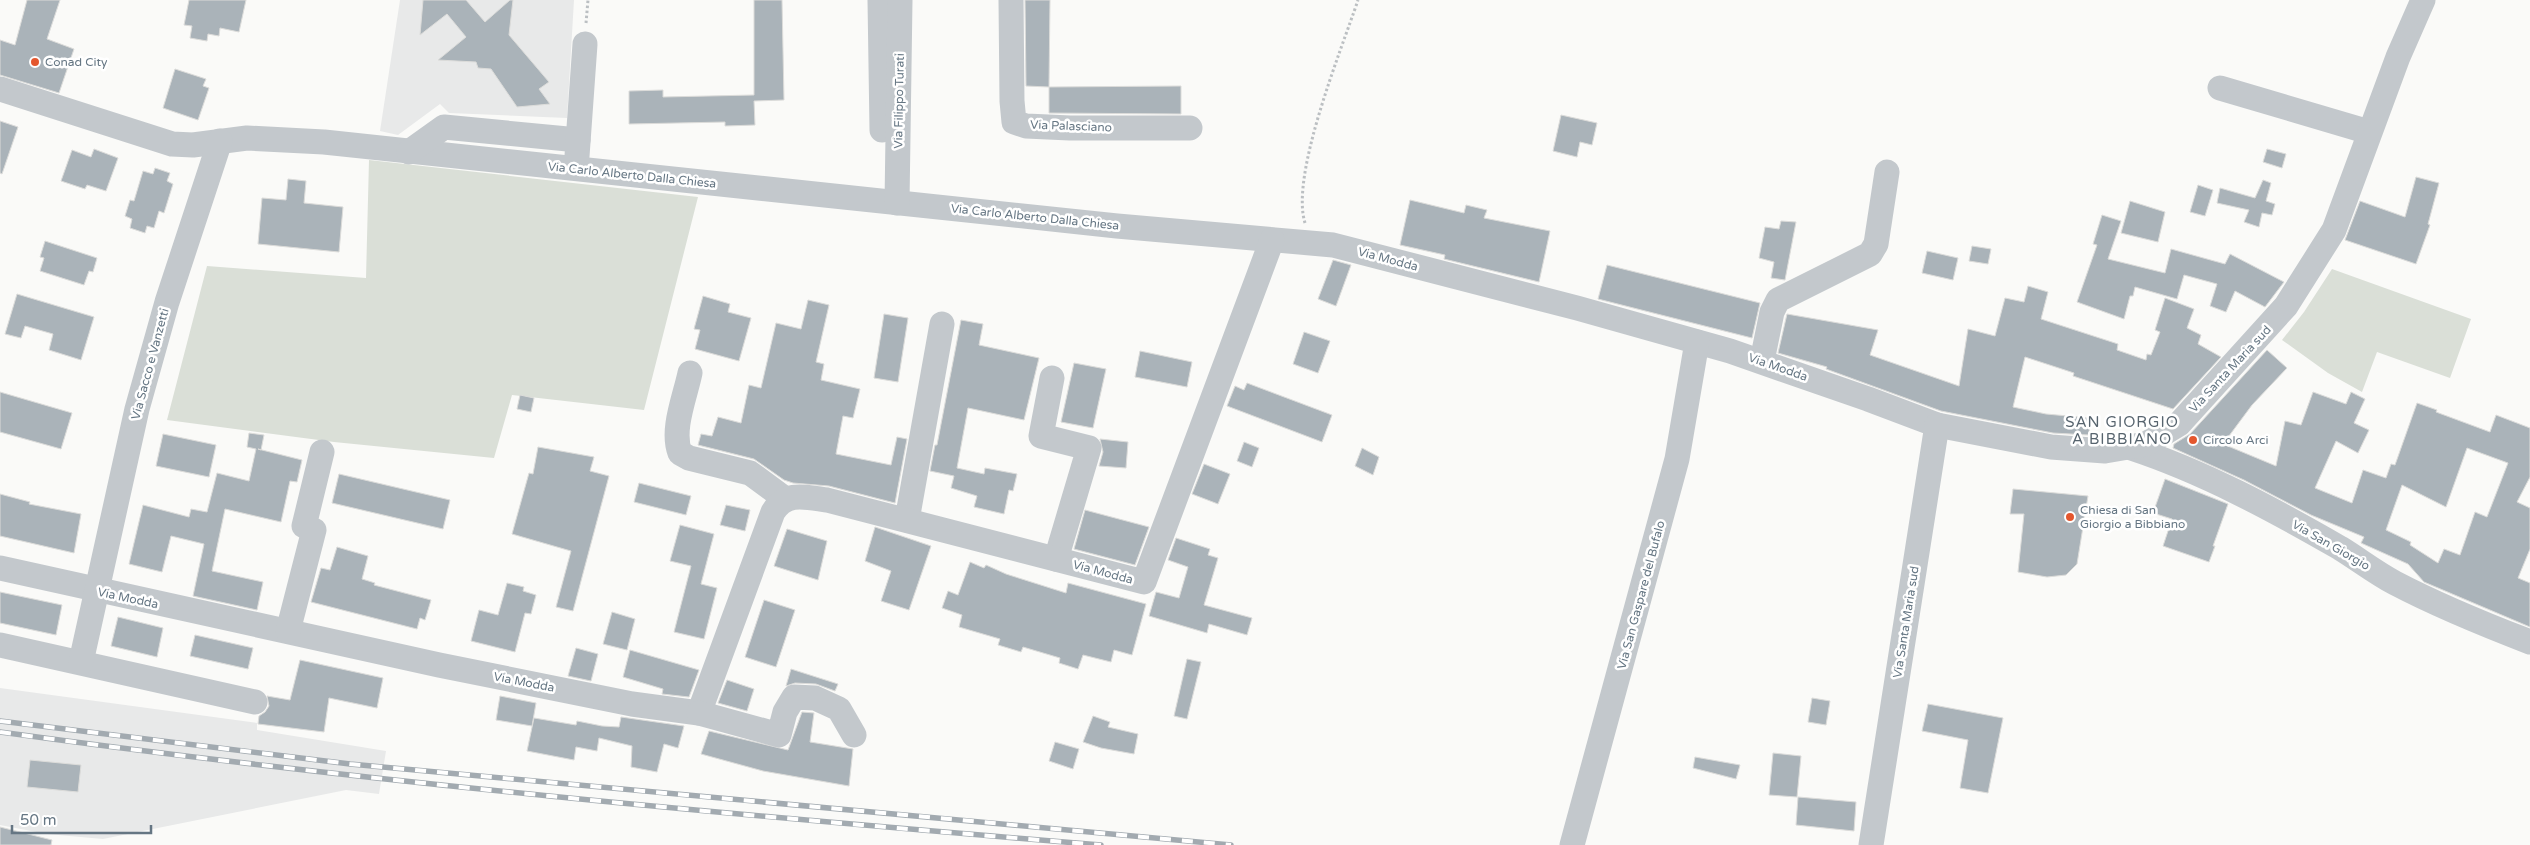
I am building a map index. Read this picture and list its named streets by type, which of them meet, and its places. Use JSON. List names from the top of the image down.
{
  "streets": {
    "street": [
      "Via Filippo Turati",
      "Via Palasciano",
      "Via Carlo Alberto Dalla Chiesa",
      "Via Modda",
      "Via Sacco e Vanzetti",
      "Via Santa Maria sud",
      "Via San Giorgio",
      "Via San Gaspare del Bufalo"
    ]
  },
  "crossings": [
    ["Via Filippo Turati", "Via Carlo Alberto Dalla Chiesa"],
    ["Via Carlo Alberto Dalla Chiesa", "Via Modda"],
    ["Via Carlo Alberto Dalla Chiesa", "Via Sacco e Vanzetti"],
    ["Via Modda", "Via Sacco e Vanzetti"],
    ["Via Modda", "Via Santa Maria sud"],
    ["Via Modda", "Via San Gaspare del Bufalo"],
    ["Via Santa Maria sud", "Via San Giorgio"]
  ],
  "districts": ["SAN GIORGIO A BIBBIANO"],
  "places": ["Conad City", "Circolo Arci", "Chiesa di San Giorgio a Bibbiano"],
  "scale_bar": "50 m"
}
